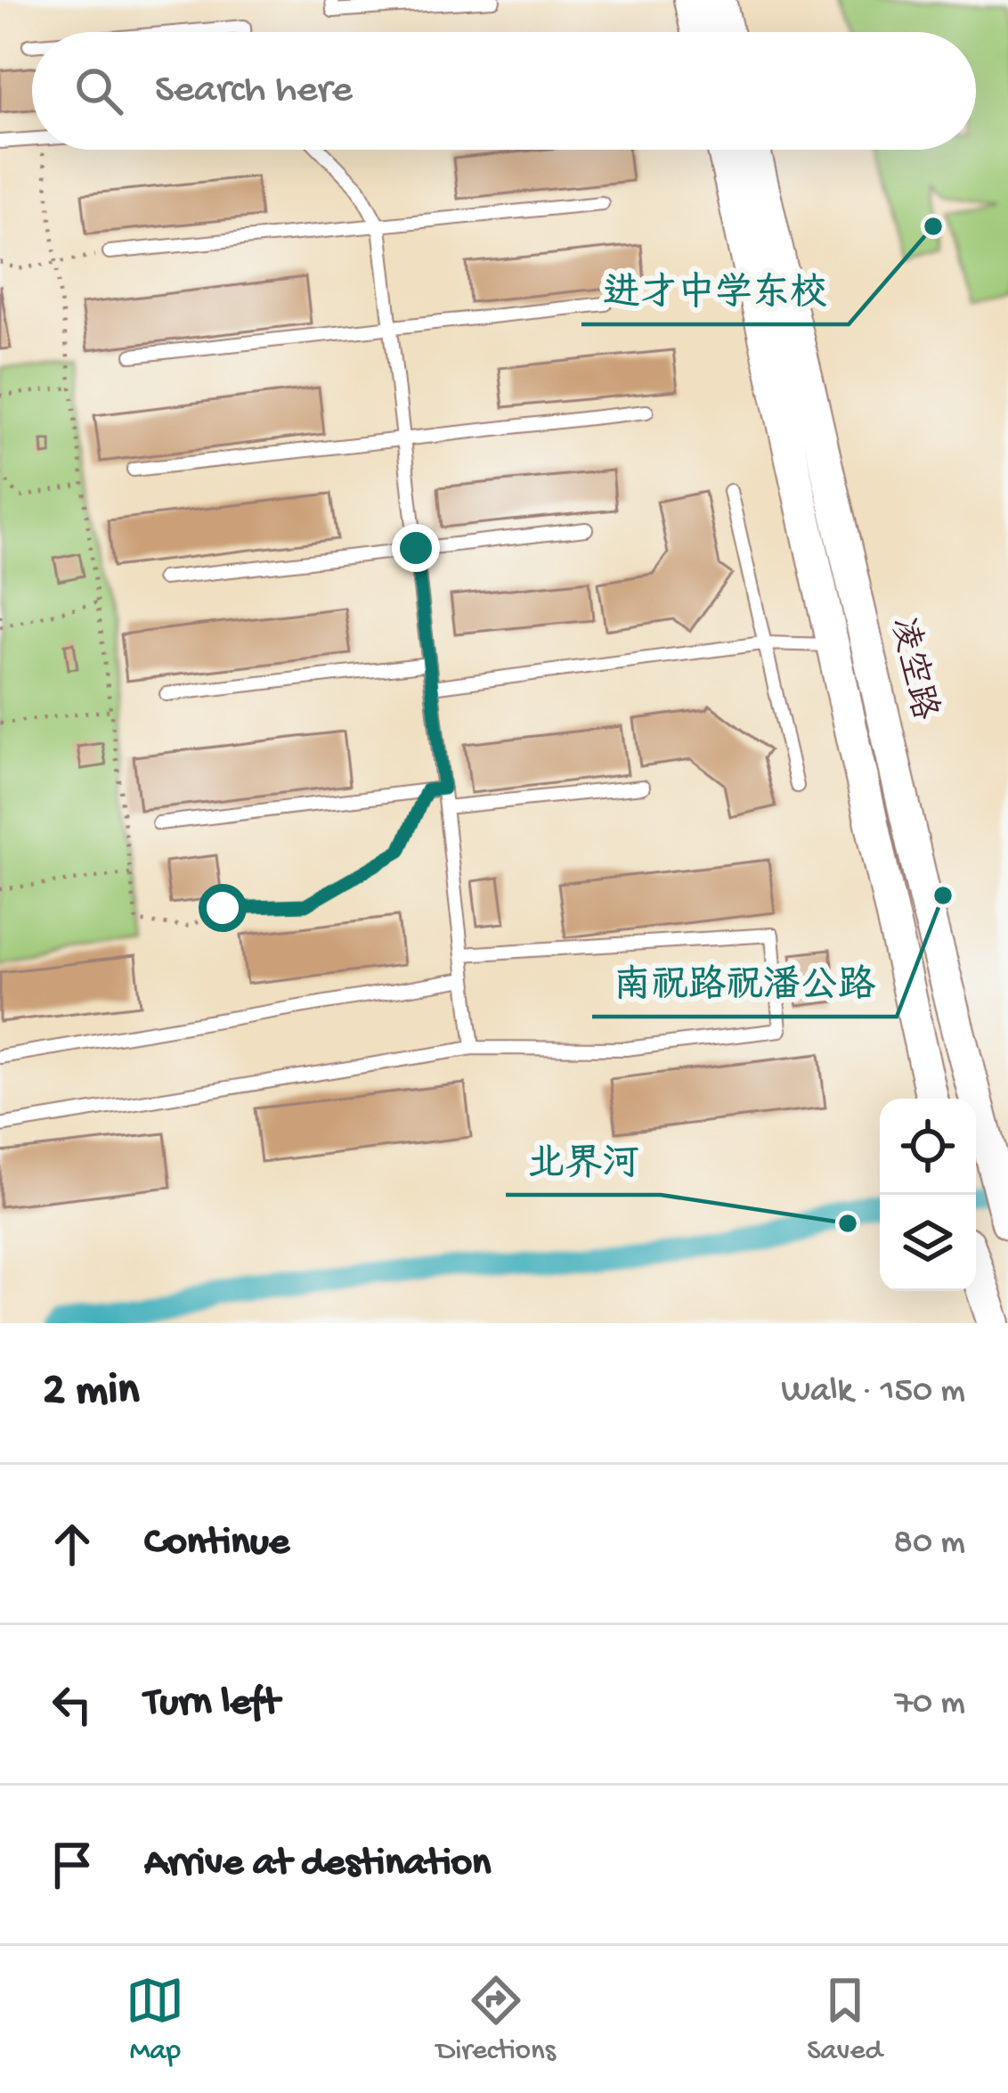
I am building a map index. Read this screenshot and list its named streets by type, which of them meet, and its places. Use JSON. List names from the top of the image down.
{
  "streets": {
    "street": ["凌空路"]
  },
  "places": ["进才中学东校", "南祝路祝潘公路", "北界河"],
  "page": {
    "search": "Search here",
    "heading": ["2 min", "Walk · 150 m"],
    "list": [
      ["Continue", "80 m"],
      ["Turn left", "70 m"],
      "Arrive at destination"
    ],
    "nav": ["Map", "Directions", "Saved"]
  }
}
